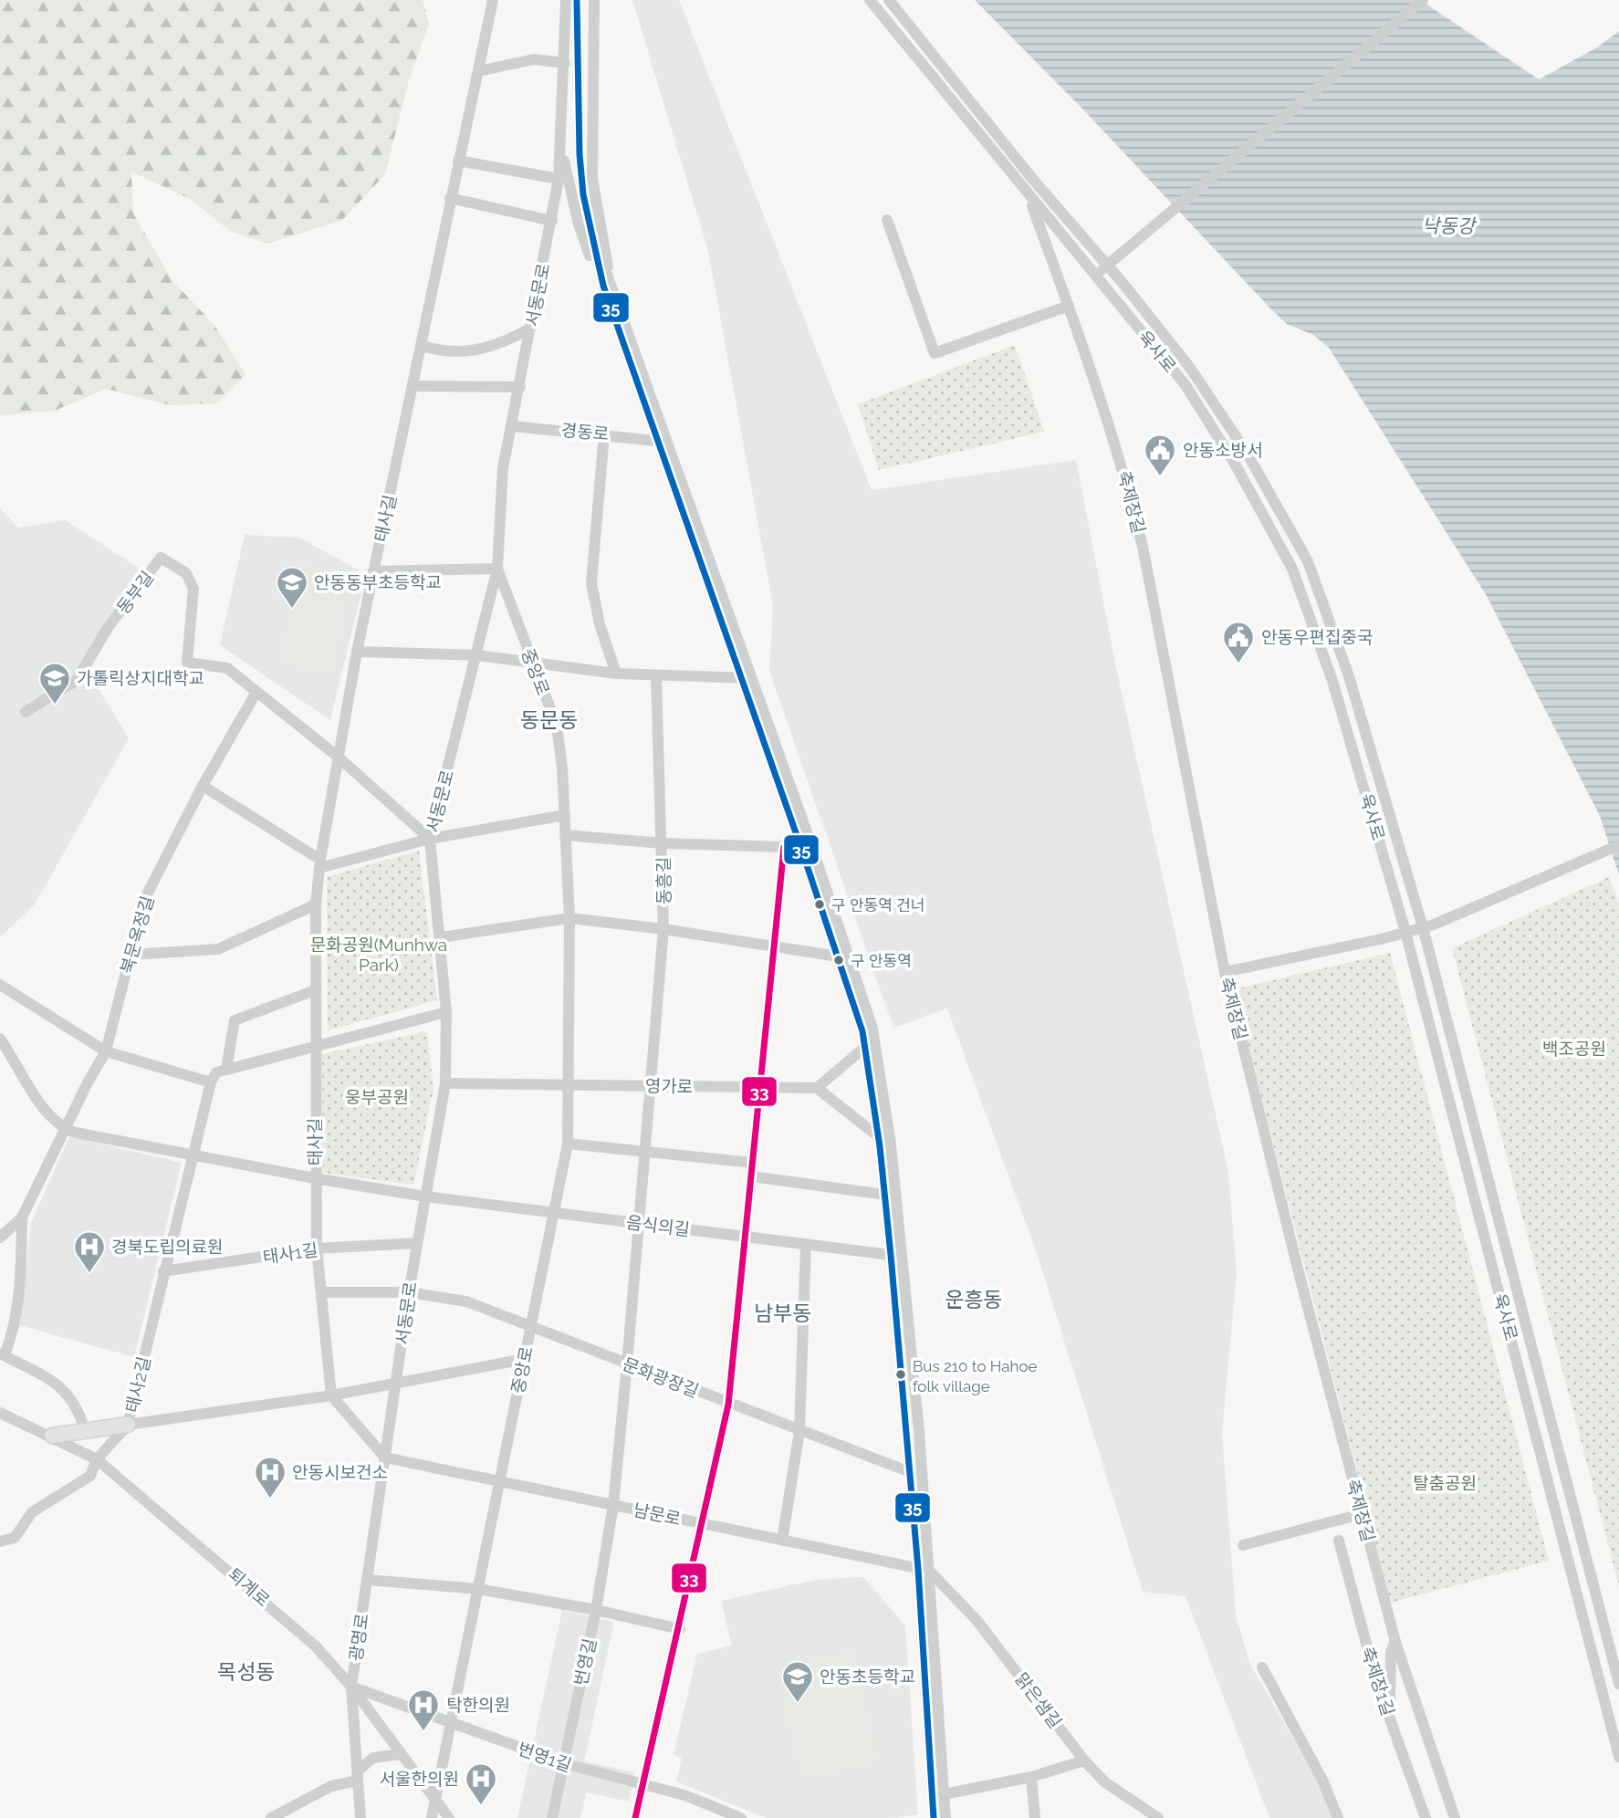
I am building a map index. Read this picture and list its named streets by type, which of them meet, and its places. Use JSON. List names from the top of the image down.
{
  "streets": {
    "street": [
      "서동문로",
      "육사로",
      "경동로",
      "축제장길",
      "태사길",
      "동부길",
      "중앙로",
      "동흥길",
      "북문옥정길",
      "영가로",
      "음식의길",
      "태사1길",
      "문화광장길",
      "태사2길",
      "남문로",
      "퇴계로",
      "광명로",
      "번영길",
      "축제장1길",
      "맑은샘길",
      "번영1길"
    ]
  },
  "crossings": [
    ["서동문로", "경동로"],
    ["서동문로", "중앙로"],
    ["서동문로", "영가로"],
    ["서동문로", "음식의길"],
    ["서동문로", "태사1길"],
    ["서동문로", "문화광장길"],
    ["서동문로", "태사2길"],
    ["서동문로", "남문로"],
    ["서동문로", "광명로"],
    ["육사로", "축제장길"],
    ["태사길", "음식의길"],
    ["태사길", "태사1길"],
    ["태사길", "태사2길"],
    ["동부길", "북문옥정길"],
    ["중앙로", "영가로"],
    ["중앙로", "음식의길"],
    ["중앙로", "문화광장길"],
    ["중앙로", "태사2길"],
    ["중앙로", "남문로"],
    ["중앙로", "퇴계로"],
    ["중앙로", "번영1길"],
    ["동흥길", "영가로"],
    ["동흥길", "음식의길"],
    ["동흥길", "문화광장길"],
    ["동흥길", "번영길"],
    ["음식의길", "태사2길"],
    ["태사1길", "태사2길"],
    ["문화광장길", "번영길"],
    ["남문로", "광명로"],
    ["남문로", "번영길"],
    ["남문로", "맑은샘길"],
    ["퇴계로", "광명로"],
    ["퇴계로", "번영1길"],
    ["광명로", "번영1길"],
    ["번영길", "번영1길"]
  ],
  "districts": [
    "동문동",
    "운흥동",
    "남부동",
    "목성동"
  ],
  "water": ["낙동강"],
  "parks": [
    "문화공원(Munhwa Park)",
    "백조공원",
    "웅부공원",
    "탈춤공원"
  ],
  "places": {
    "public building": ["안동소방서", "안동우편집중국"],
    "school or university": ["안동동부초등학교", "가톨릭상지대학교", "안동초등학교"],
    "other": ["구 안동역 건너", "구 안동역", "Bus 210 to Hahoe folk village"],
    "hospital": [
      "경북도립의료원",
      "안동시보건소",
      "탁한의원",
      "서울한의원"
    ]
  },
  "lines": ["transit line 35", "transit line 33"]
}
